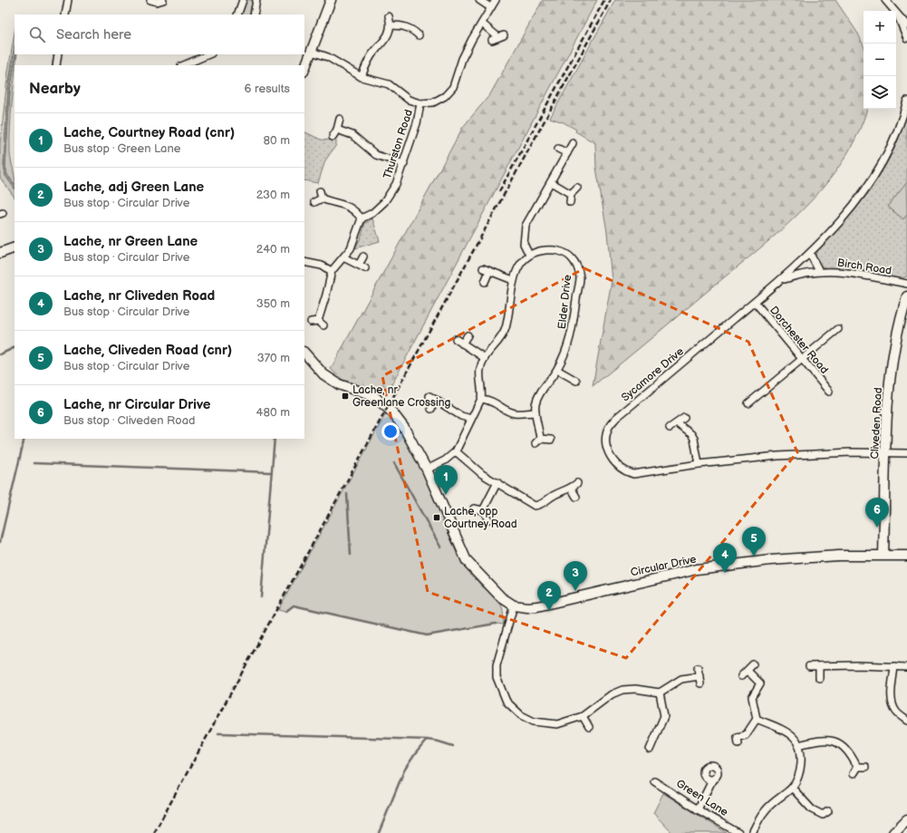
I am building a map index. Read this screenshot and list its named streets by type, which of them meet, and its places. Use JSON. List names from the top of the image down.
{
  "streets": {
    "street": [
      "Thurston Road",
      "Birch Road",
      "Elder Drive",
      "Dorchester Road",
      "Sycamore Drive",
      "Cliveden Road",
      "Circular Drive",
      "Green Lane"
    ]
  },
  "crossings": [
    ["Birch Road", "Sycamore Drive"],
    ["Dorchester Road", "Sycamore Drive"],
    ["Sycamore Drive", "Cliveden Road"],
    ["Cliveden Road", "Circular Drive"]
  ],
  "places": {
    "transit": ["Lache, nr Greenlane Crossing", "Lache, opp Courtney Road"]
  },
  "page": {
    "map_buttons": ["+", "−"],
    "search": "Search here",
    "heading": ["Nearby", "6 results"],
    "list": [
      {
        "mark": "1",
        "name": "Lache, Courtney Road (cnr)",
        "note": "Bus stop · Green Lane",
        "value": "80 m"
      },
      {
        "mark": "2",
        "name": "Lache, adj Green Lane",
        "note": "Bus stop · Circular Drive",
        "value": "230 m"
      },
      {
        "mark": "3",
        "name": "Lache, nr Green Lane",
        "note": "Bus stop · Circular Drive",
        "value": "240 m"
      },
      {
        "mark": "4",
        "name": "Lache, nr Cliveden Road",
        "note": "Bus stop · Circular Drive",
        "value": "350 m"
      },
      {
        "mark": "5",
        "name": "Lache, Cliveden Road (cnr)",
        "note": "Bus stop · Circular Drive",
        "value": "370 m"
      },
      {
        "mark": "6",
        "name": "Lache, nr Circular Drive",
        "note": "Bus stop · Cliveden Road",
        "value": "480 m"
      }
    ],
    "pins": [
      "1",
      "6",
      "5",
      "4",
      "3",
      "2"
    ]
  }
}
